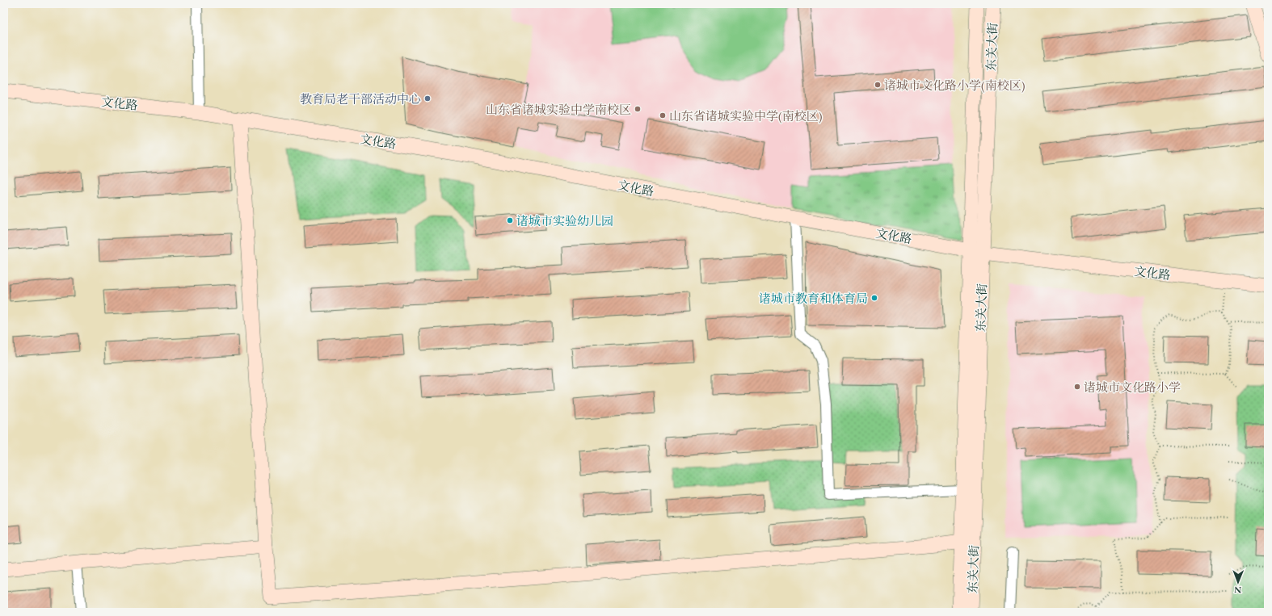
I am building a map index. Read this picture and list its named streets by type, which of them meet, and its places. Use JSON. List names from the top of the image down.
{
  "streets": {
    "street": ["东关大街", "文化路"]
  },
  "crossings": [
    ["东关大街", "文化路"]
  ],
  "places": [
    "诸城市文化路小学(南校区)",
    "教育局老干部活动中心",
    "山东省诸城实验中学南校区",
    "山东省诸城实验中学(南校区)",
    "诸城市实验幼儿园",
    "诸城市教育和体育局",
    "诸城市文化路小学"
  ],
  "north": "bottom"
}
